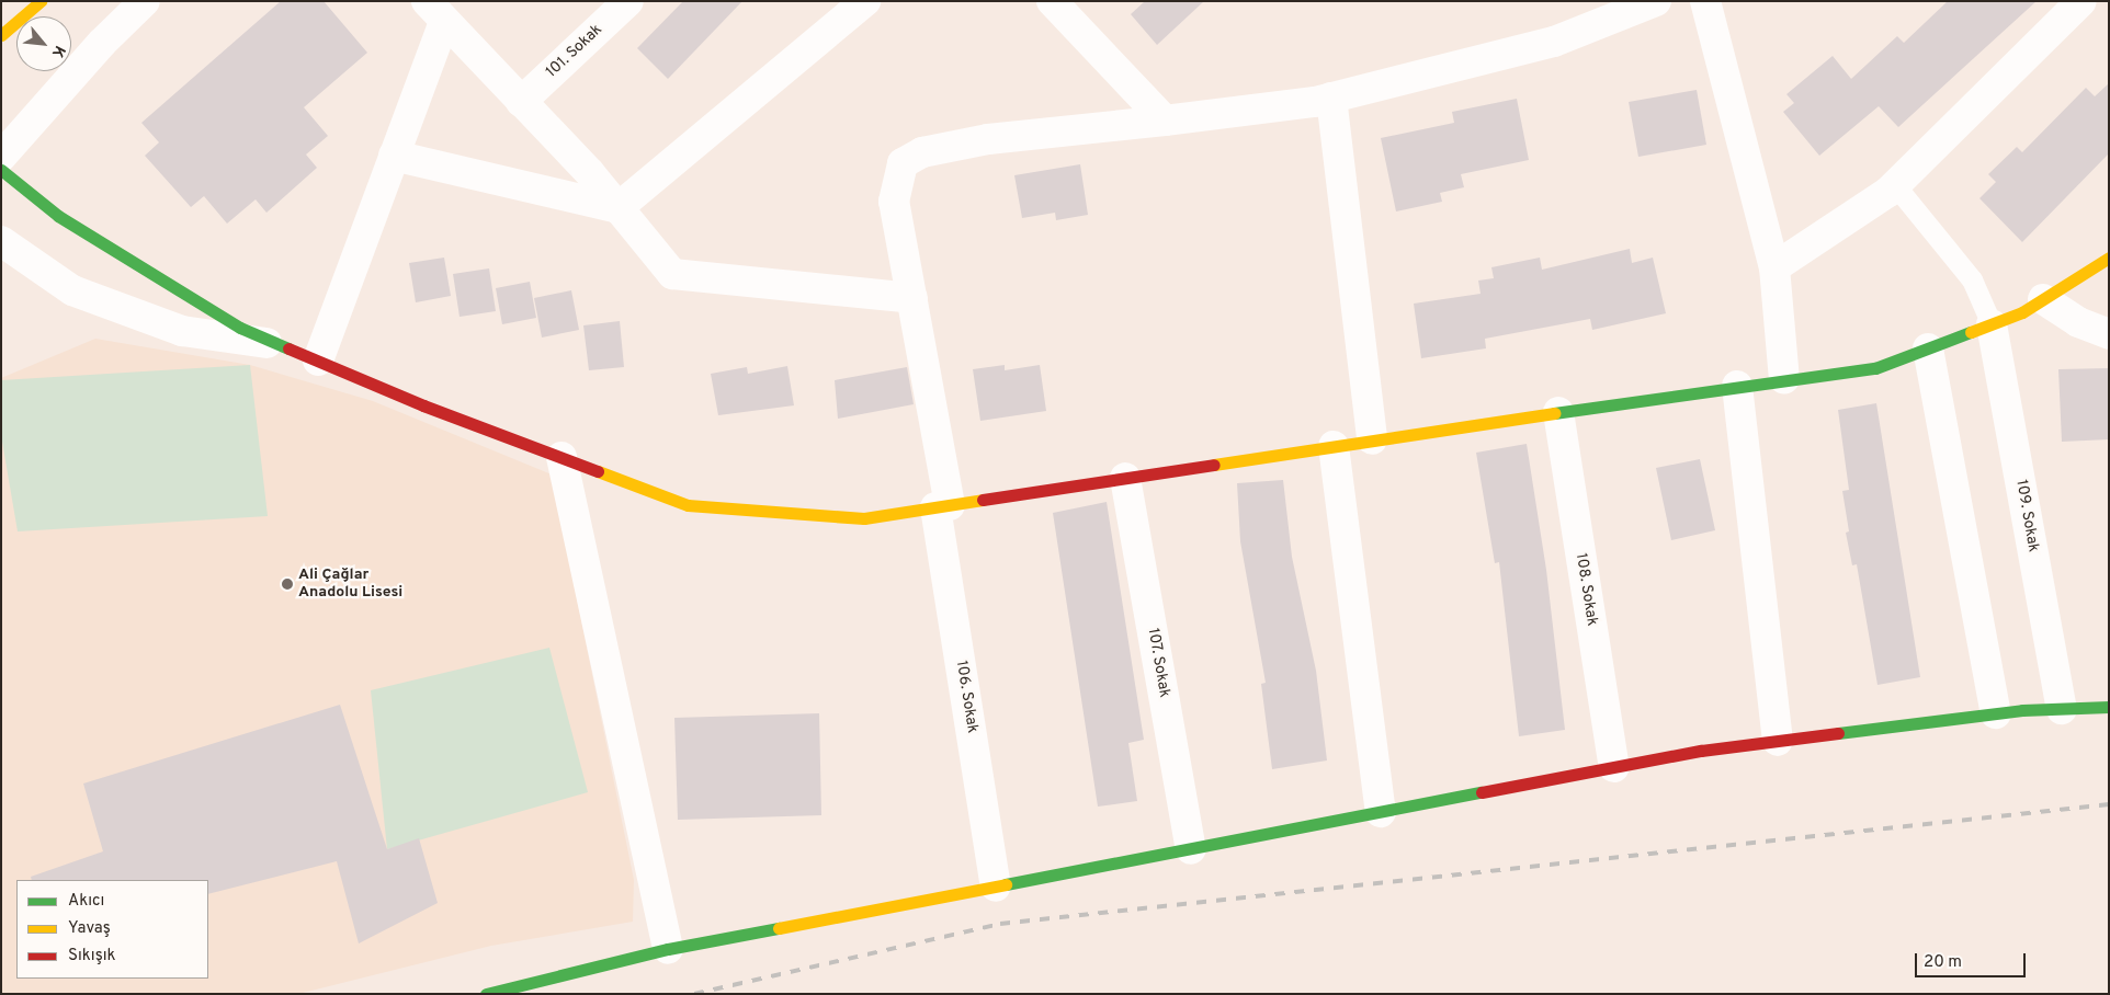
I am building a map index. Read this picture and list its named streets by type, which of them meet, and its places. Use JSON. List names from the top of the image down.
{
  "streets": {
    "street": [
      "101. Sokak",
      "109. Sokak",
      "108. Sokak",
      "107. Sokak",
      "106. Sokak"
    ]
  },
  "places": ["Ali Çağlar Anadolu Lisesi"],
  "legend": ["Akıcı", "Yavaş", "Sıkışık"],
  "scale_bar": "20 m",
  "north": "bottom right"
}
